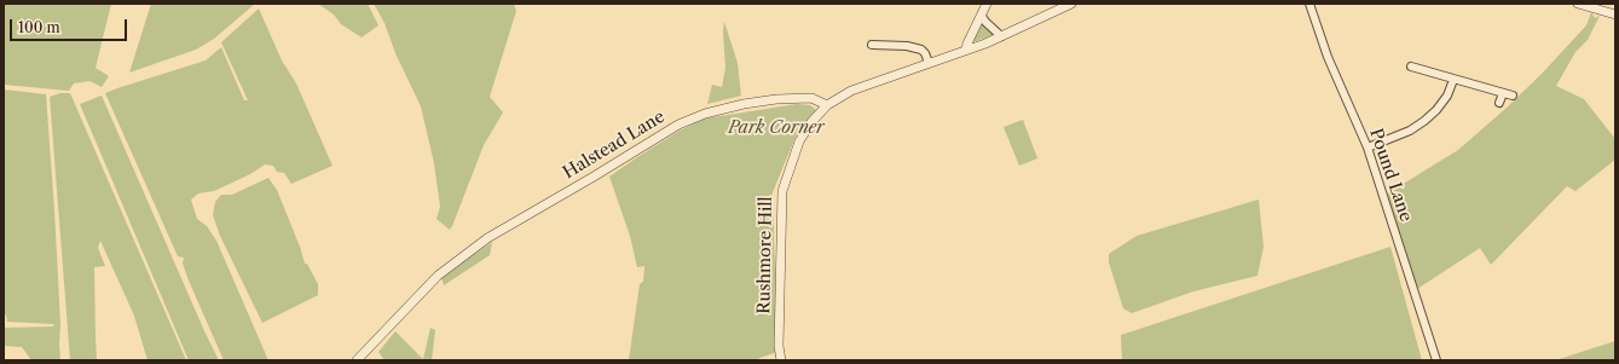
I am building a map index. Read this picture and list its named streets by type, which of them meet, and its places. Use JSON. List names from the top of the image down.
{
  "streets": {
    "street": ["Halstead Lane", "Pound Lane", "Rushmore Hill"]
  },
  "crossings": [
    ["Halstead Lane", "Rushmore Hill"]
  ],
  "parks": ["Park Corner"],
  "scale_bar": "100 m"
}
